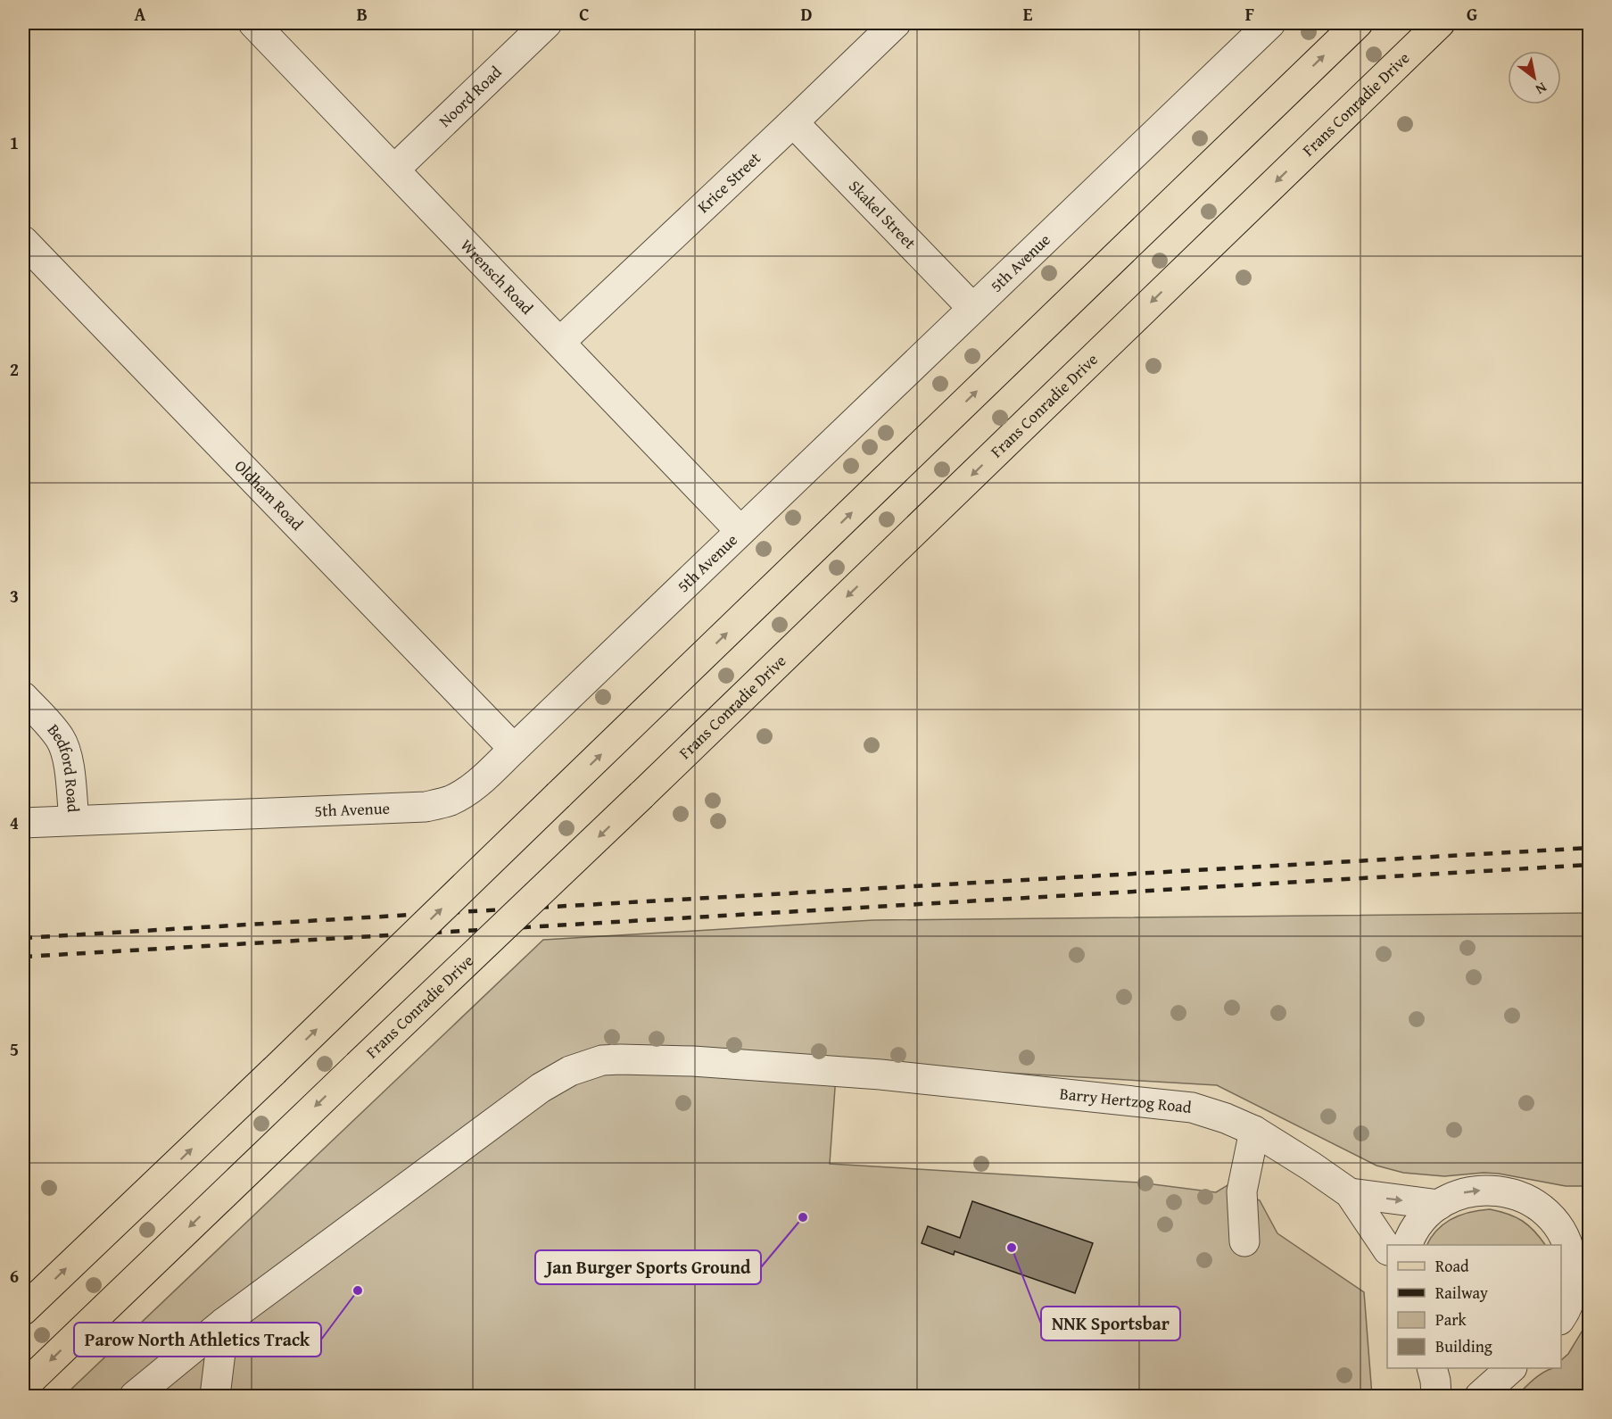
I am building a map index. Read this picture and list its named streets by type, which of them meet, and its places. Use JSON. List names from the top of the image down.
{
  "streets": {
    "main road": ["Frans Conradie Drive"],
    "street": [
      "Noord Road",
      "Krice Street",
      "Skakel Street",
      "5th Avenue",
      "Wrensch Road",
      "Oldham Road",
      "Bedford Road",
      "Barry Hertzog Road"
    ]
  },
  "crossings": [
    ["Noord Road", "Wrensch Road"],
    ["Krice Street", "Skakel Street"],
    ["Krice Street", "Wrensch Road"],
    ["Skakel Street", "5th Avenue"],
    ["5th Avenue", "Wrensch Road"],
    ["5th Avenue", "Oldham Road"],
    ["5th Avenue", "Bedford Road"]
  ],
  "places": ["Jan Burger Sports Ground", "NNK Sportsbar", "Parow North Athletics Track"],
  "legend": [
    "Road",
    "Railway",
    "Park",
    "Building"
  ],
  "north": "bottom right",
  "grid": {
    "columns": [
      "A",
      "B",
      "C",
      "D",
      "E",
      "F",
      "G"
    ],
    "rows": [
      "1",
      "2",
      "3",
      "4",
      "5",
      "6"
    ]
  }
}
